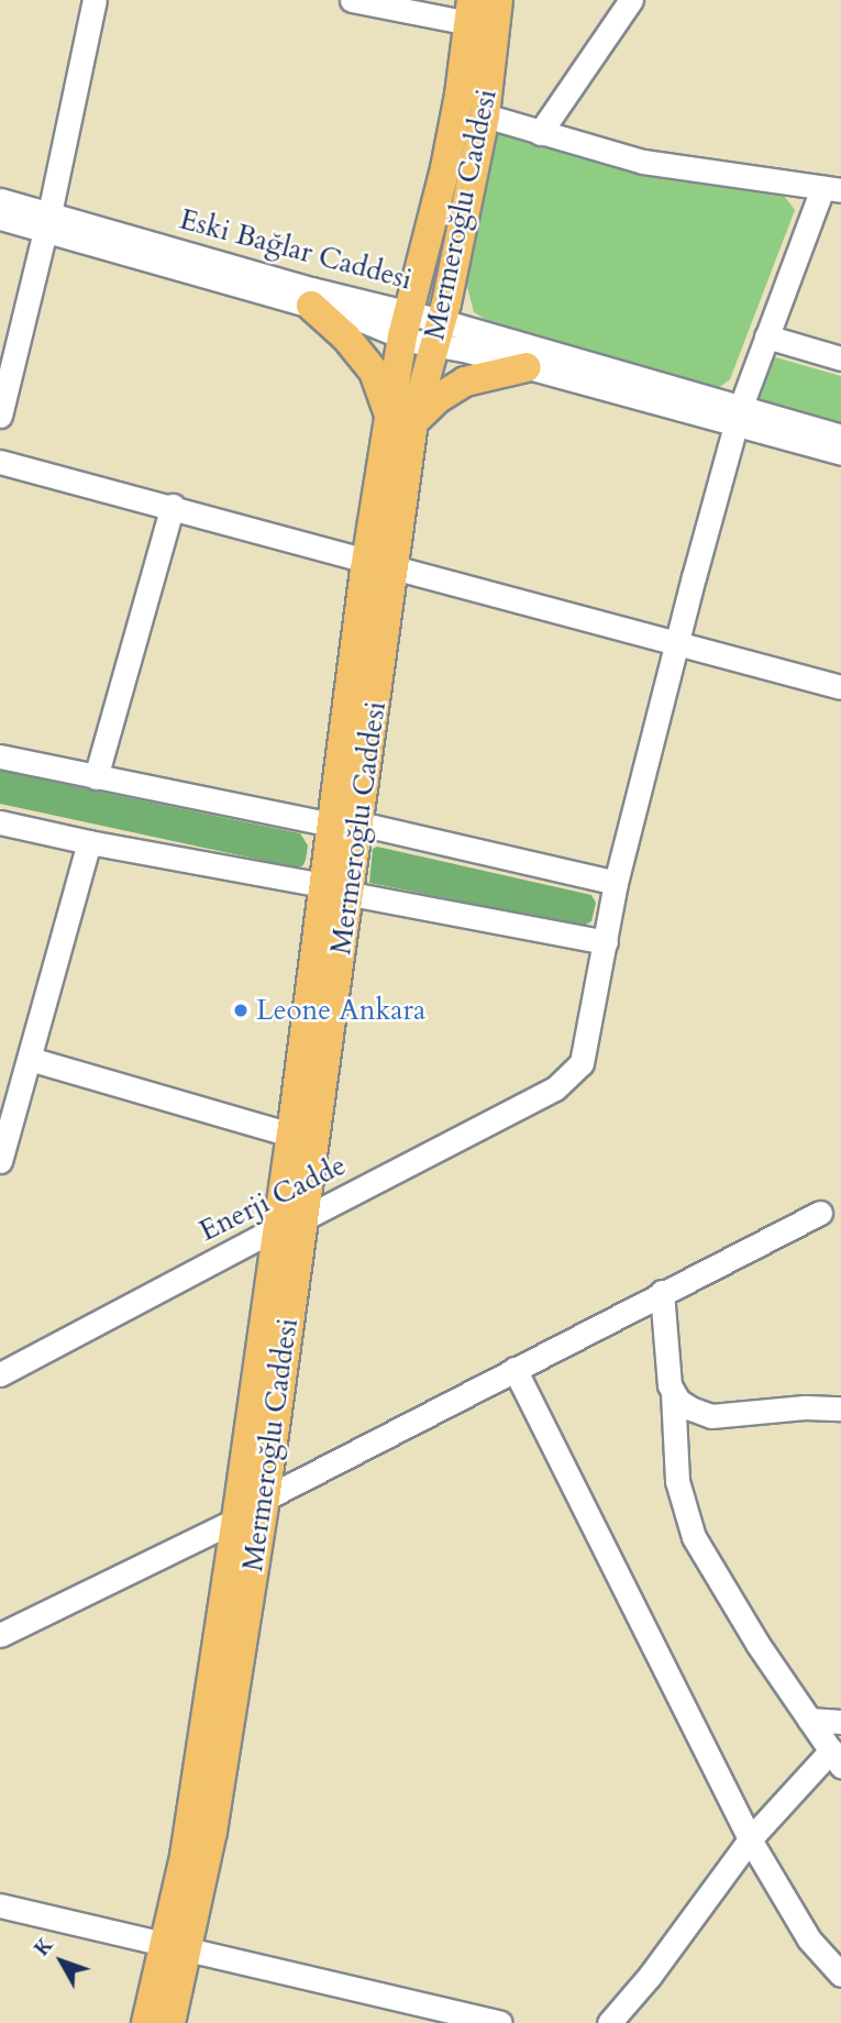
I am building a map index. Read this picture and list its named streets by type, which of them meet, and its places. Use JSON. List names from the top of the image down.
{
  "streets": {
    "main road": ["Mermeroğlu Caddesi"],
    "street": ["Eski Bağlar Caddesi", "Enerji Cadde"]
  },
  "crossings": [
    ["Mermeroğlu Caddesi", "Eski Bağlar Caddesi"],
    ["Mermeroğlu Caddesi", "Enerji Cadde"]
  ],
  "places": ["Leone Ankara"],
  "north": "top left"
}
